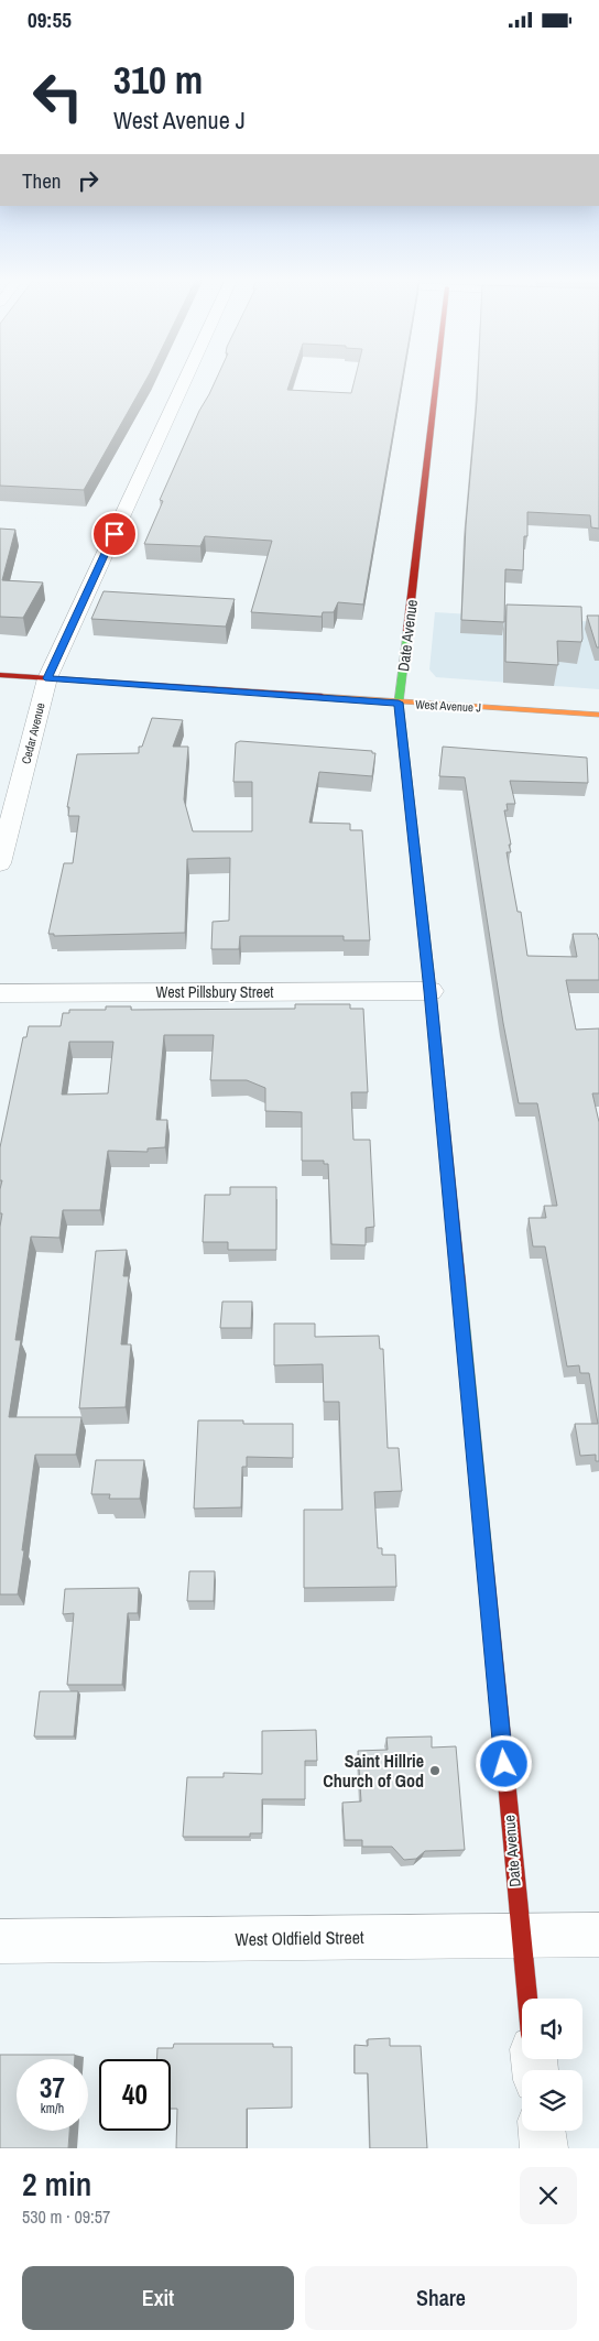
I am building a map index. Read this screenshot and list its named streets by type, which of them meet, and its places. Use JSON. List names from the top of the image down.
{
  "streets": {
    "street": [
      "Date Avenue",
      "West Avenue J",
      "Cedar Avenue",
      "West Pillsbury Street",
      "West Oldfield Street"
    ]
  },
  "crossings": [
    ["Date Avenue", "West Avenue J"],
    ["Date Avenue", "West Pillsbury Street"],
    ["Date Avenue", "West Oldfield Street"],
    ["West Avenue J", "Cedar Avenue"]
  ],
  "places": ["Saint Hillrie Church of God"],
  "page": {
    "status": "09:55",
    "turn": ["310 m", "West Avenue J"],
    "then": "Then",
    "speed": "37 km/h",
    "limit": "40",
    "heading": ["2 min", "530 m · 09:57"],
    "buttons": ["Exit", "Share"]
  }
}
